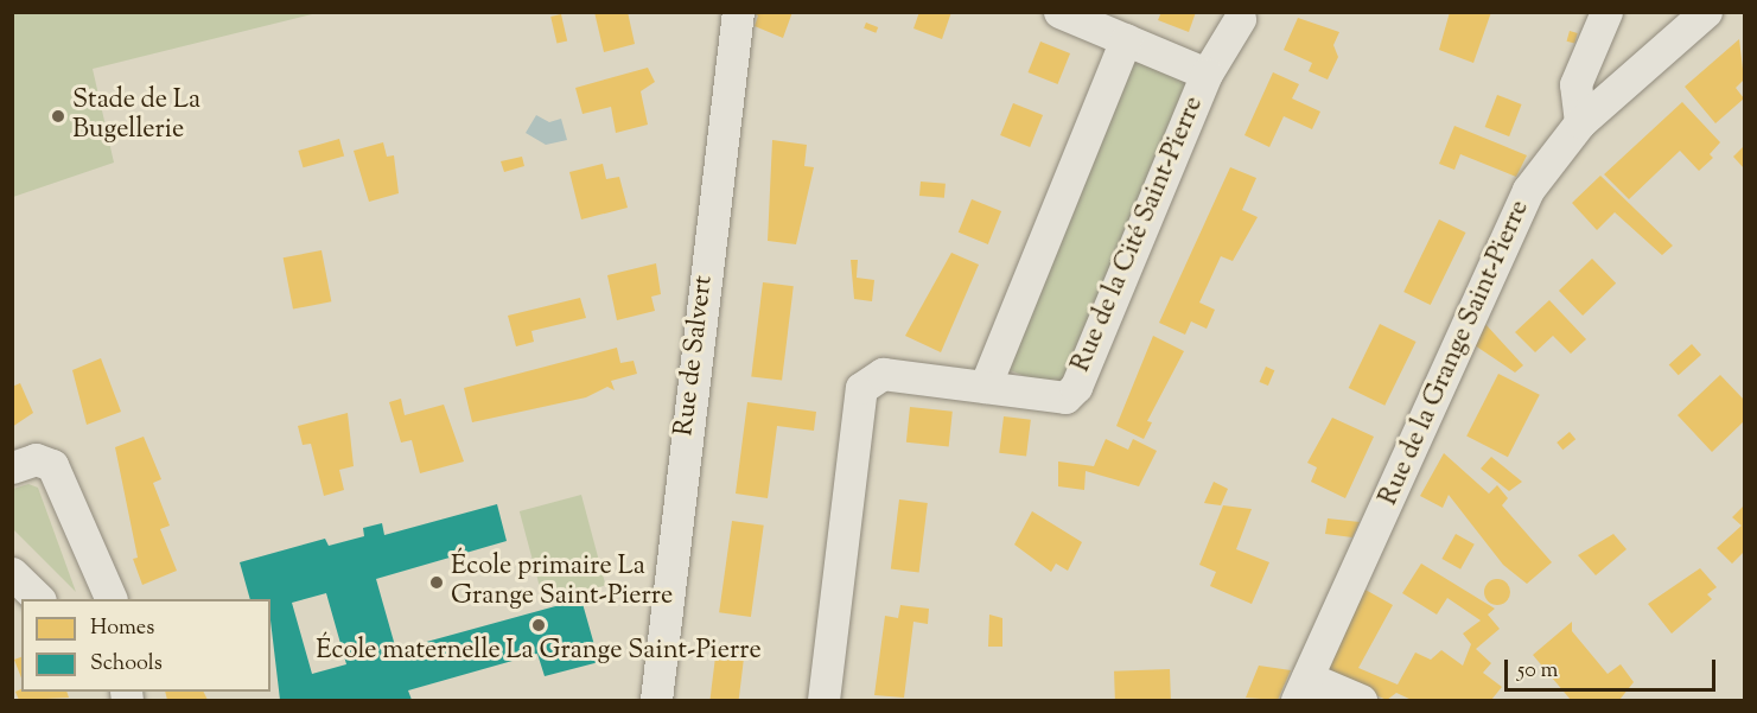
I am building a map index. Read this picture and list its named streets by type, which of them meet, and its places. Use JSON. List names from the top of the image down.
{
  "streets": {
    "street": ["Rue de la Cité Saint-Pierre", "Rue de la Grange Saint-Pierre", "Rue de Salvert"]
  },
  "places": ["Stade de La Bugellerie", "École primaire La Grange Saint-Pierre", "École maternelle La Grange Saint-Pierre"],
  "legend": ["Homes", "Schools"],
  "scale_bar": "50 m"
}
